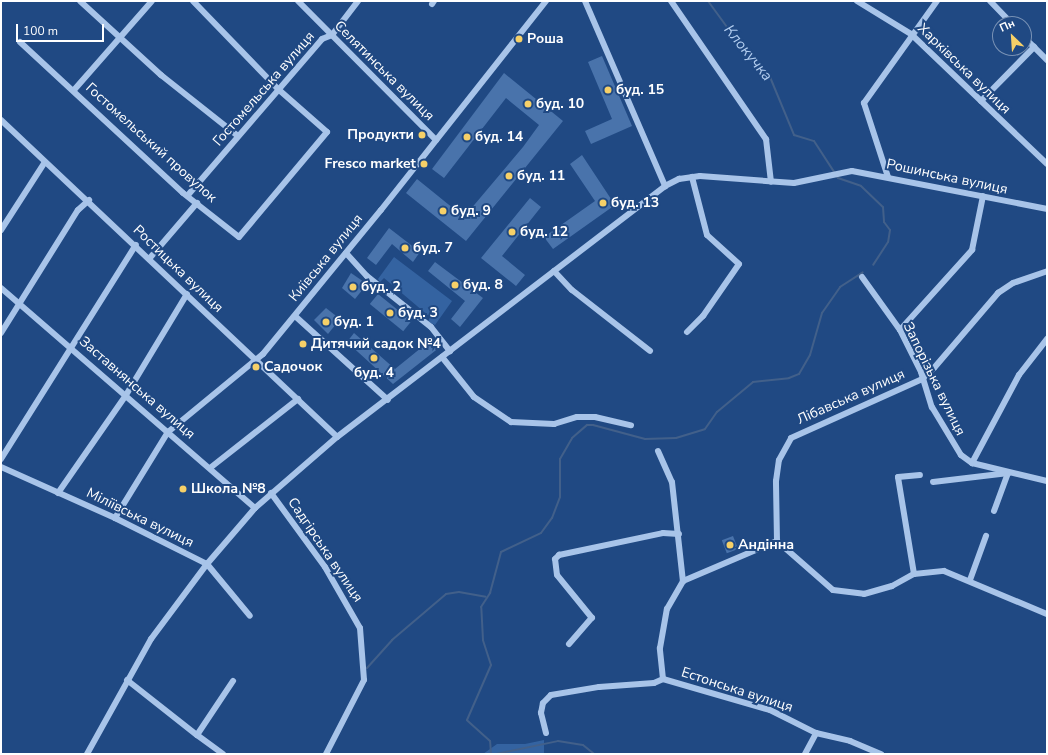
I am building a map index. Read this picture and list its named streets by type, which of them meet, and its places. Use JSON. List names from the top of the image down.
{
  "streets": {
    "street": [
      "Харківська вулиця",
      "Селятинська вулиця",
      "Гостомельська вулиця",
      "Гостомельський провулок",
      "Рошинська вулиця",
      "Київська вулиця",
      "Ростицька вулиця",
      "Запорізька вулиця",
      "Заставнянська вулиця",
      "Лібавська вулиця",
      "Міліївська вулиця",
      "Садгірська вулиця",
      "Естонська вулиця"
    ]
  },
  "crossings": [
    ["Селятинська вулиця", "Гостомельська вулиця"],
    ["Селятинська вулиця", "Київська вулиця"],
    ["Гостомельська вулиця", "Гостомельський провулок"],
    ["Київська вулиця", "Ростицька вулиця"],
    ["Київська вулиця", "Заставнянська вулиця"],
    ["Київська вулиця", "Міліївська вулиця"],
    ["Запорізька вулиця", "Лібавська вулиця"]
  ],
  "water": ["Клокучка"],
  "places": [
    "Роша",
    "буд. 15",
    "буд. 10",
    "Продукти",
    "буд. 14",
    "Fresco market",
    "буд. 11",
    "буд. 13",
    "буд. 9",
    "буд. 12",
    "буд. 7",
    "буд. 8",
    "буд. 2",
    "буд. 3",
    "буд. 1",
    "Дитячий садок №4",
    "буд. 4",
    "Садочок",
    "Школа №8",
    "Андінна"
  ],
  "scale_bar": "100 m",
  "north": "top left"
}
